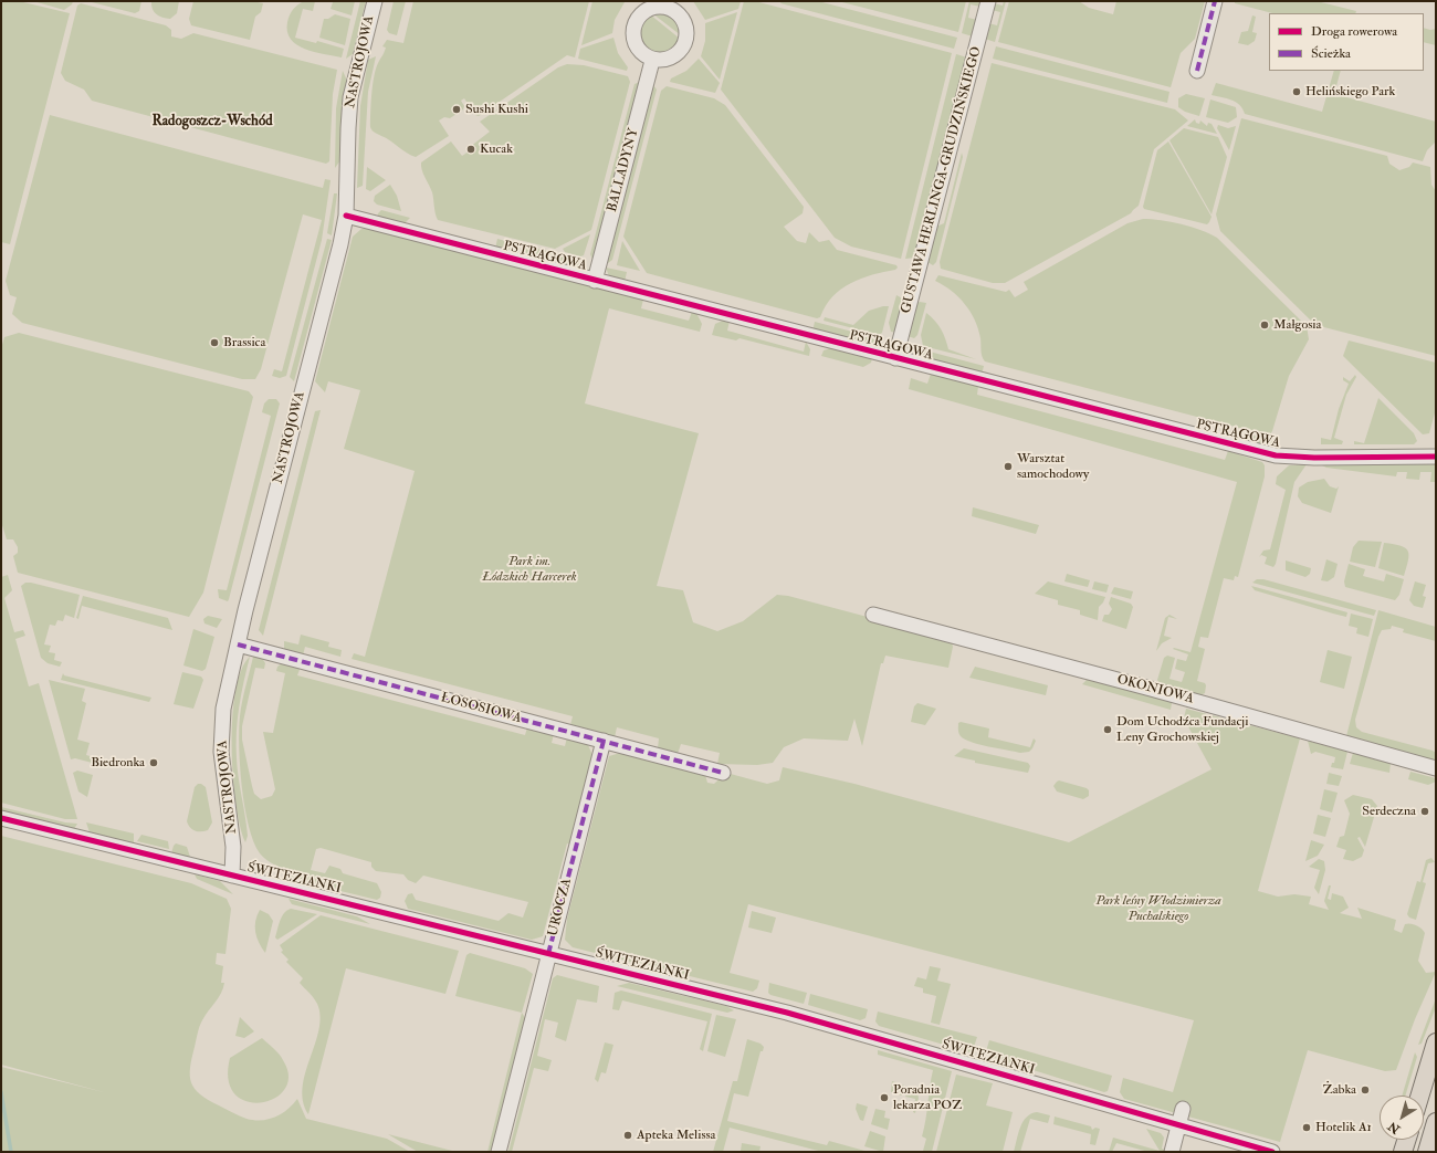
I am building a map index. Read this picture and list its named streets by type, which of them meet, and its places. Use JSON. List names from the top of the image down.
{
  "streets": {
    "street": [
      "NASTROJOWA",
      "BALLADYNY",
      "GUSTAWA HERLINGA-GRUDZIŃSKIEGO",
      "PSTRĄGOWA",
      "OKONIOWA",
      "ŁOSOSIOWA",
      "ŚWITEZIANKI",
      "UROCZA"
    ]
  },
  "crossings": [
    ["NASTROJOWA", "PSTRĄGOWA"],
    ["NASTROJOWA", "ŁOSOSIOWA"],
    ["NASTROJOWA", "ŚWITEZIANKI"],
    ["BALLADYNY", "PSTRĄGOWA"],
    ["GUSTAWA HERLINGA-GRUDZIŃSKIEGO", "PSTRĄGOWA"],
    ["ŁOSOSIOWA", "UROCZA"],
    ["ŚWITEZIANKI", "UROCZA"]
  ],
  "districts": ["Radogoszcz-Wschód"],
  "parks": ["Park im. Łódzkich Harcerek", "Park leśny Włodzimierza Puchalskiego"],
  "places": [
    "Helińskiego Park",
    "Sushi Kushi",
    "Kucak",
    "Małgosia",
    "Brassica",
    "Warsztat samochodowy",
    "Dom Uchodźca Fundacji Leny Grochowskiej",
    "Biedronka",
    "Serdeczna",
    "Żabka",
    "Poradnia lekarza POZ",
    "Hotelik A1",
    "Apteka Melissa"
  ],
  "legend": ["Droga rowerowa", "Ścieżka"],
  "north": "bottom left"
}
